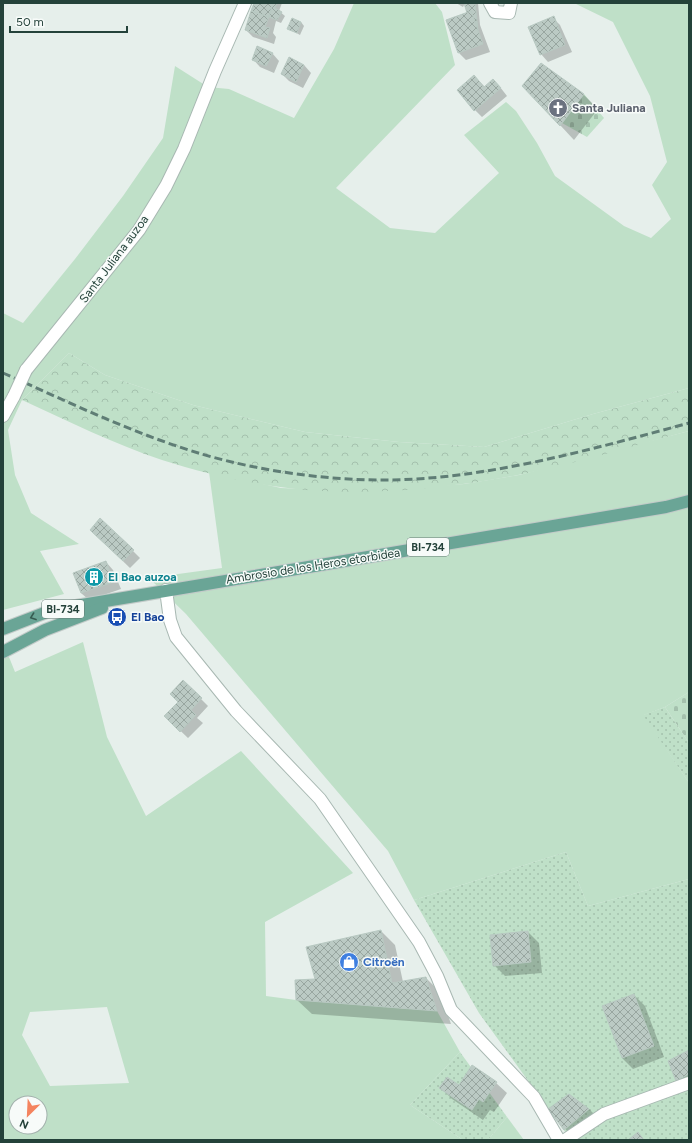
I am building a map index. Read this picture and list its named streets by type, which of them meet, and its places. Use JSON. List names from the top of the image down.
{
  "streets": {
    "main road": ["BI-734", "Ambrosio de los Heros etorbidea"],
    "street": ["Santa Juliana auzoa"]
  },
  "crossings": [
    ["BI-734", "Ambrosio de los Heros etorbidea"]
  ],
  "places": {
    "church": ["Santa Juliana"],
    "building": ["El Bao auzoa"],
    "bus stop": ["El Bao"],
    "shop": ["Citroën"]
  },
  "scale_bar": "50 m",
  "north": "bottom left"
}
